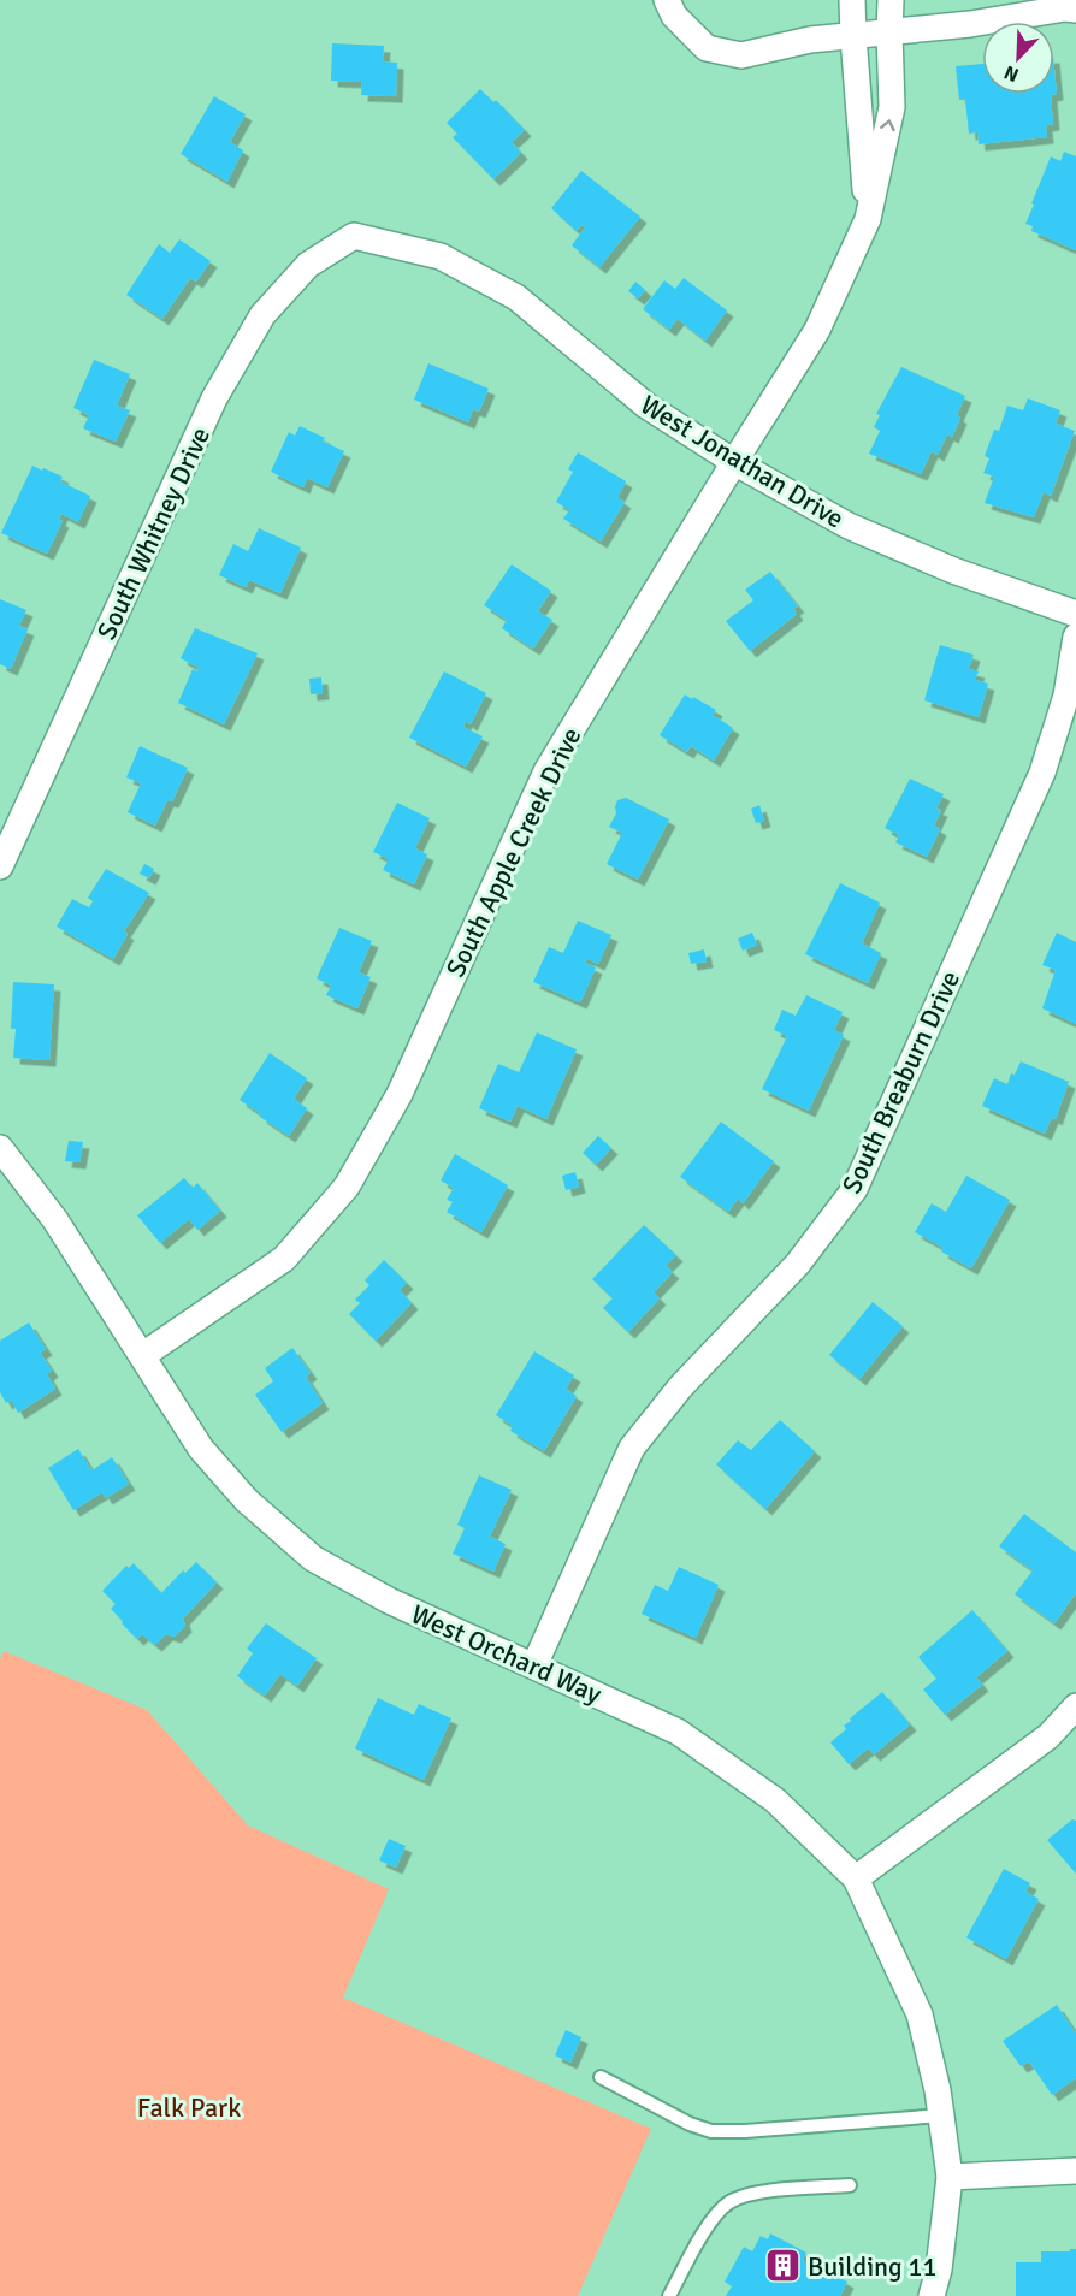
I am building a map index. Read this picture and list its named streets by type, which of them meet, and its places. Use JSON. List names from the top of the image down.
{
  "streets": {
    "street": [
      "West Jonathan Drive",
      "South Whitney Drive",
      "South Apple Creek Drive",
      "South Breaburn Drive",
      "West Orchard Way"
    ]
  },
  "crossings": [
    ["West Jonathan Drive", "South Whitney Drive"],
    ["West Jonathan Drive", "South Apple Creek Drive"],
    ["South Apple Creek Drive", "West Orchard Way"],
    ["South Breaburn Drive", "West Orchard Way"]
  ],
  "parks": ["Falk Park"],
  "places": {
    "building": ["Building 11"]
  },
  "north": "bottom left"
}
